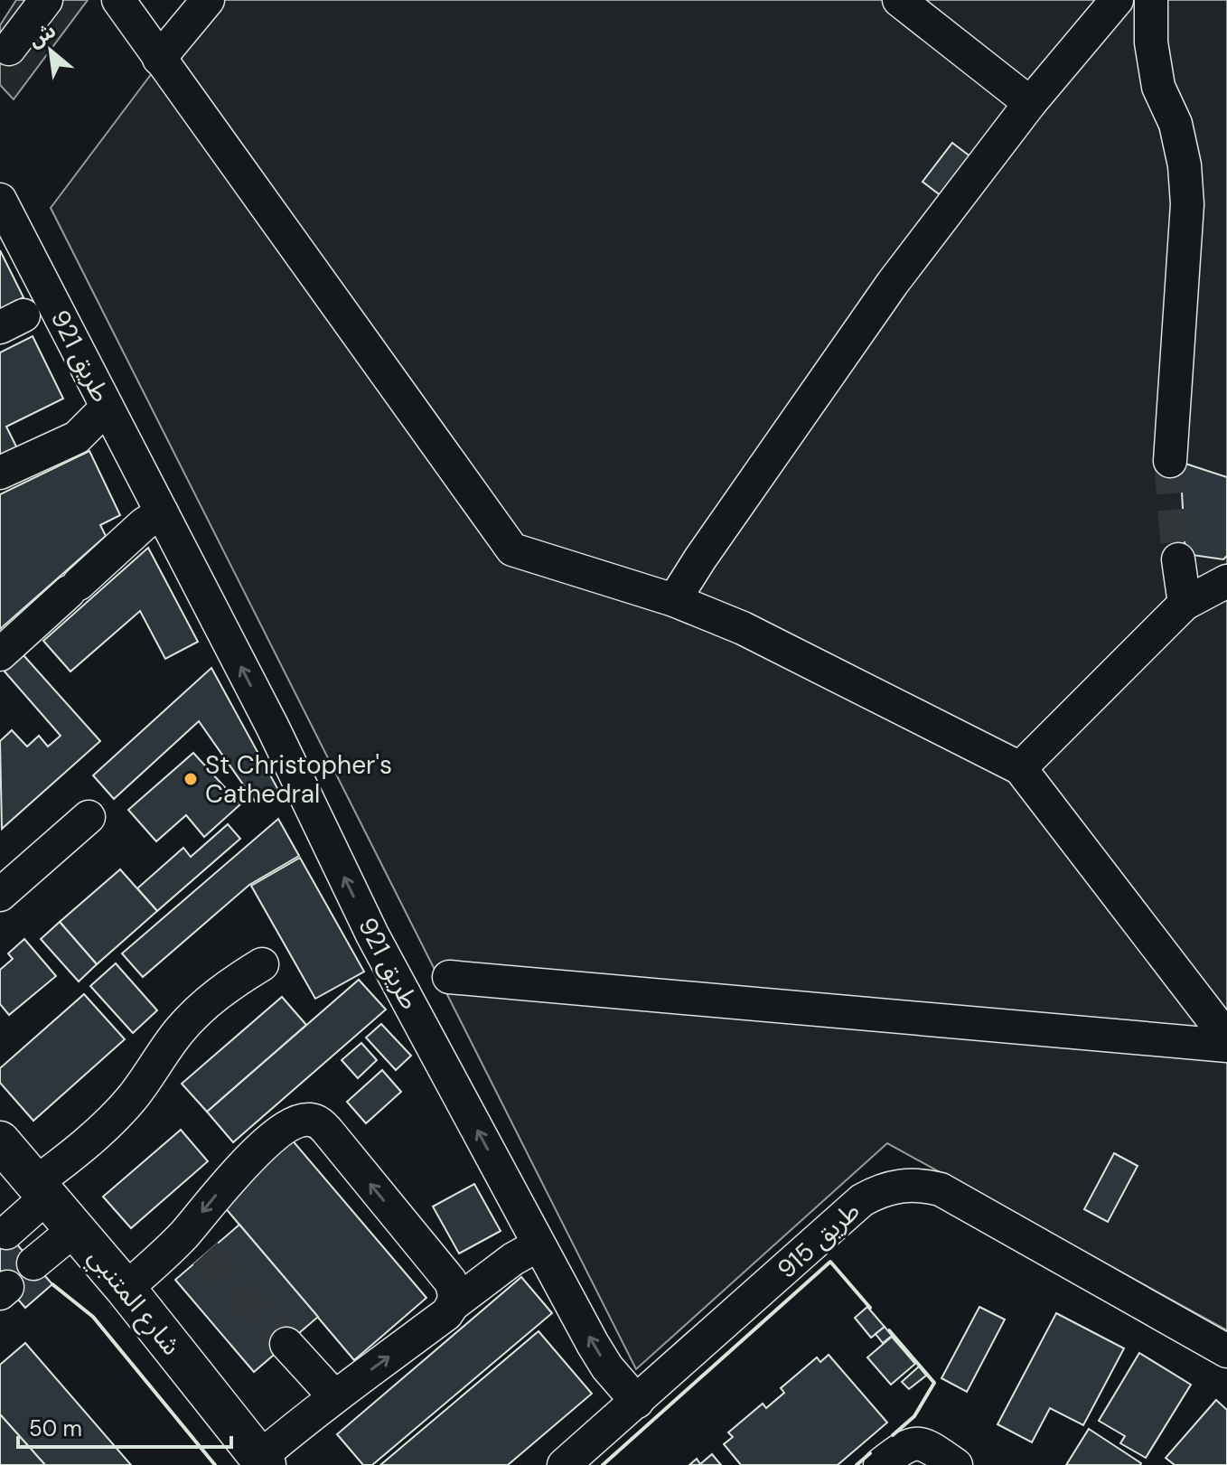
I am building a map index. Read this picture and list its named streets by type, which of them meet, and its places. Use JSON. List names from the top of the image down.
{
  "streets": {
    "main road": ["شارع المتنبي"],
    "street": ["طريق 921", "طريق 915"]
  },
  "crossings": [
    ["طريق 921", "طريق 915"]
  ],
  "one_way": ["طريق 921"],
  "places": ["St Christopher's Cathedral"],
  "scale_bar": "50 m",
  "north": "top left"
}
